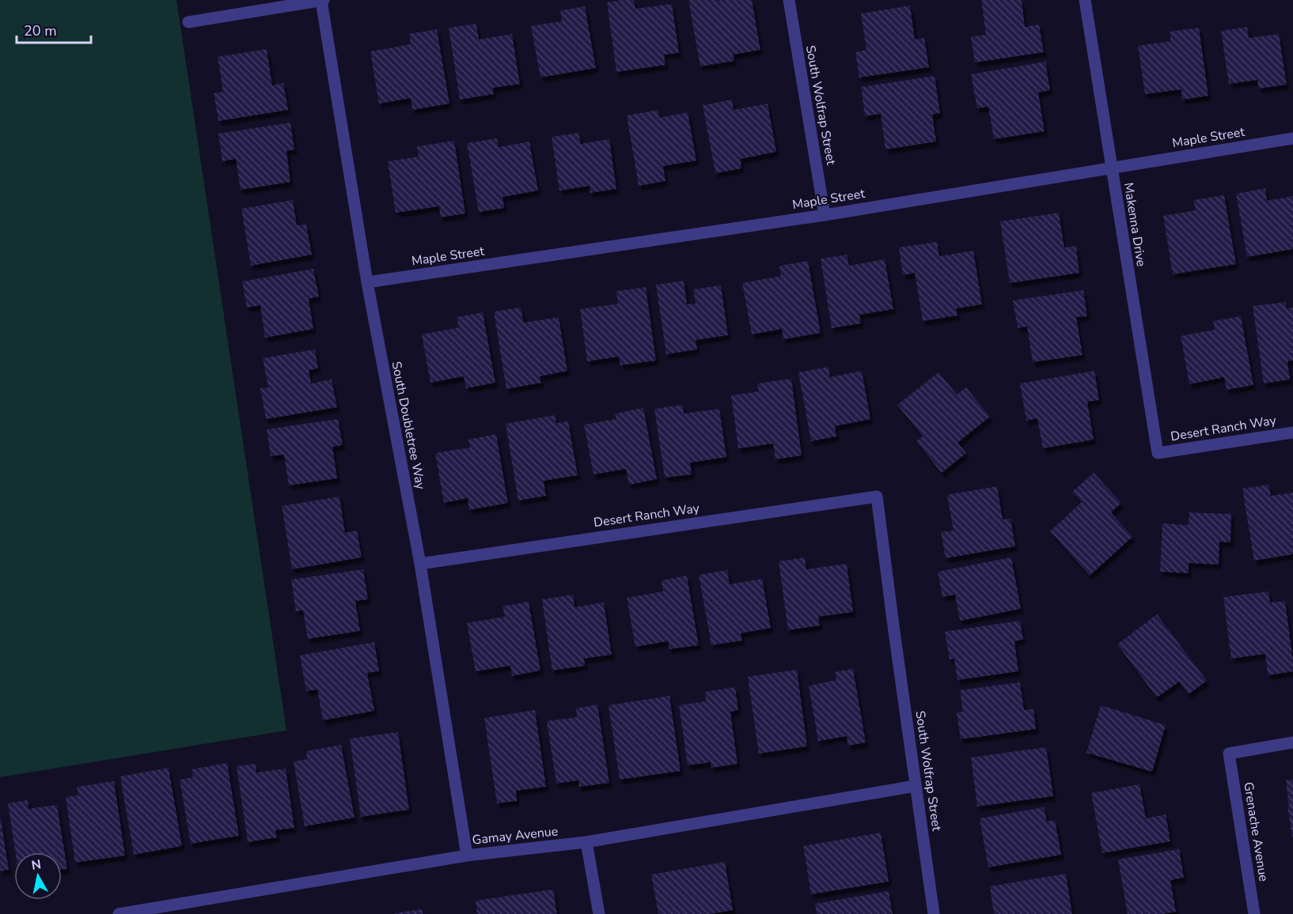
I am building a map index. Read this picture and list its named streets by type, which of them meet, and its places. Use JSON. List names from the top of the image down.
{
  "streets": {
    "street": [
      "South Wolfrap Street",
      "Maple Street",
      "Makenna Drive",
      "South Doubletree Way",
      "Desert Ranch Way",
      "Grenache Avenue",
      "Gamay Avenue"
    ]
  },
  "crossings": [
    ["South Wolfrap Street", "Maple Street"],
    ["South Wolfrap Street", "Desert Ranch Way"],
    ["South Wolfrap Street", "Gamay Avenue"],
    ["Maple Street", "Makenna Drive"],
    ["Maple Street", "South Doubletree Way"],
    ["Makenna Drive", "Desert Ranch Way"],
    ["South Doubletree Way", "Desert Ranch Way"],
    ["South Doubletree Way", "Gamay Avenue"]
  ],
  "scale_bar": "20 m",
  "north": "top"
}
